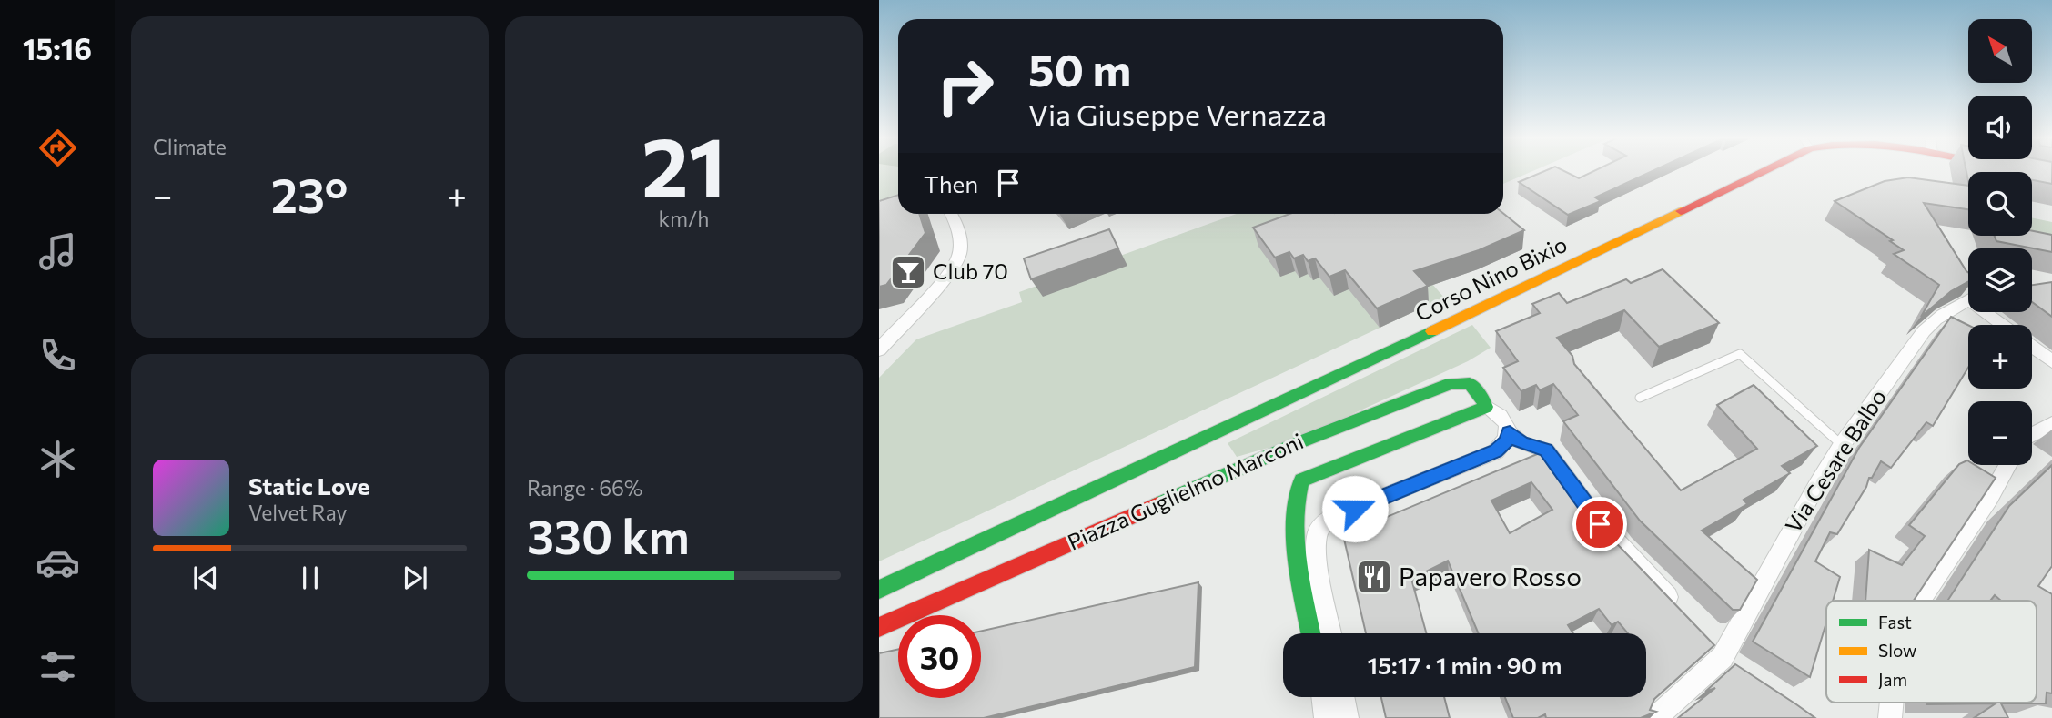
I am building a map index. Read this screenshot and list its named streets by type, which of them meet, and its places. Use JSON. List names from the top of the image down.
{
  "streets": {
    "main road": ["Corso Nino Bixio", "Piazza Guglielmo Marconi"],
    "street": ["Via Cesare Balbo"]
  },
  "places": {
    "bar": ["Club 70"],
    "restaurant": ["Papavero Rosso"]
  },
  "legend": ["Fast", "Slow", "Jam"],
  "north": "top left",
  "page": {
    "tabs": "15:16",
    "tile": [
      "Climate",
      ["21", "km/h"],
      ["Range · 66%", "330 km"]
    ],
    "map_buttons": ["+", "−"],
    "turn": ["50 m", "Via Giuseppe Vernazza"],
    "then": "Then",
    "heat": ["−", "23°", "+"],
    "song": ["Static Love", "Velvet Ray"],
    "limit": "30",
    "trip": "15:17 · 1 min · 90 m"
  }
}
